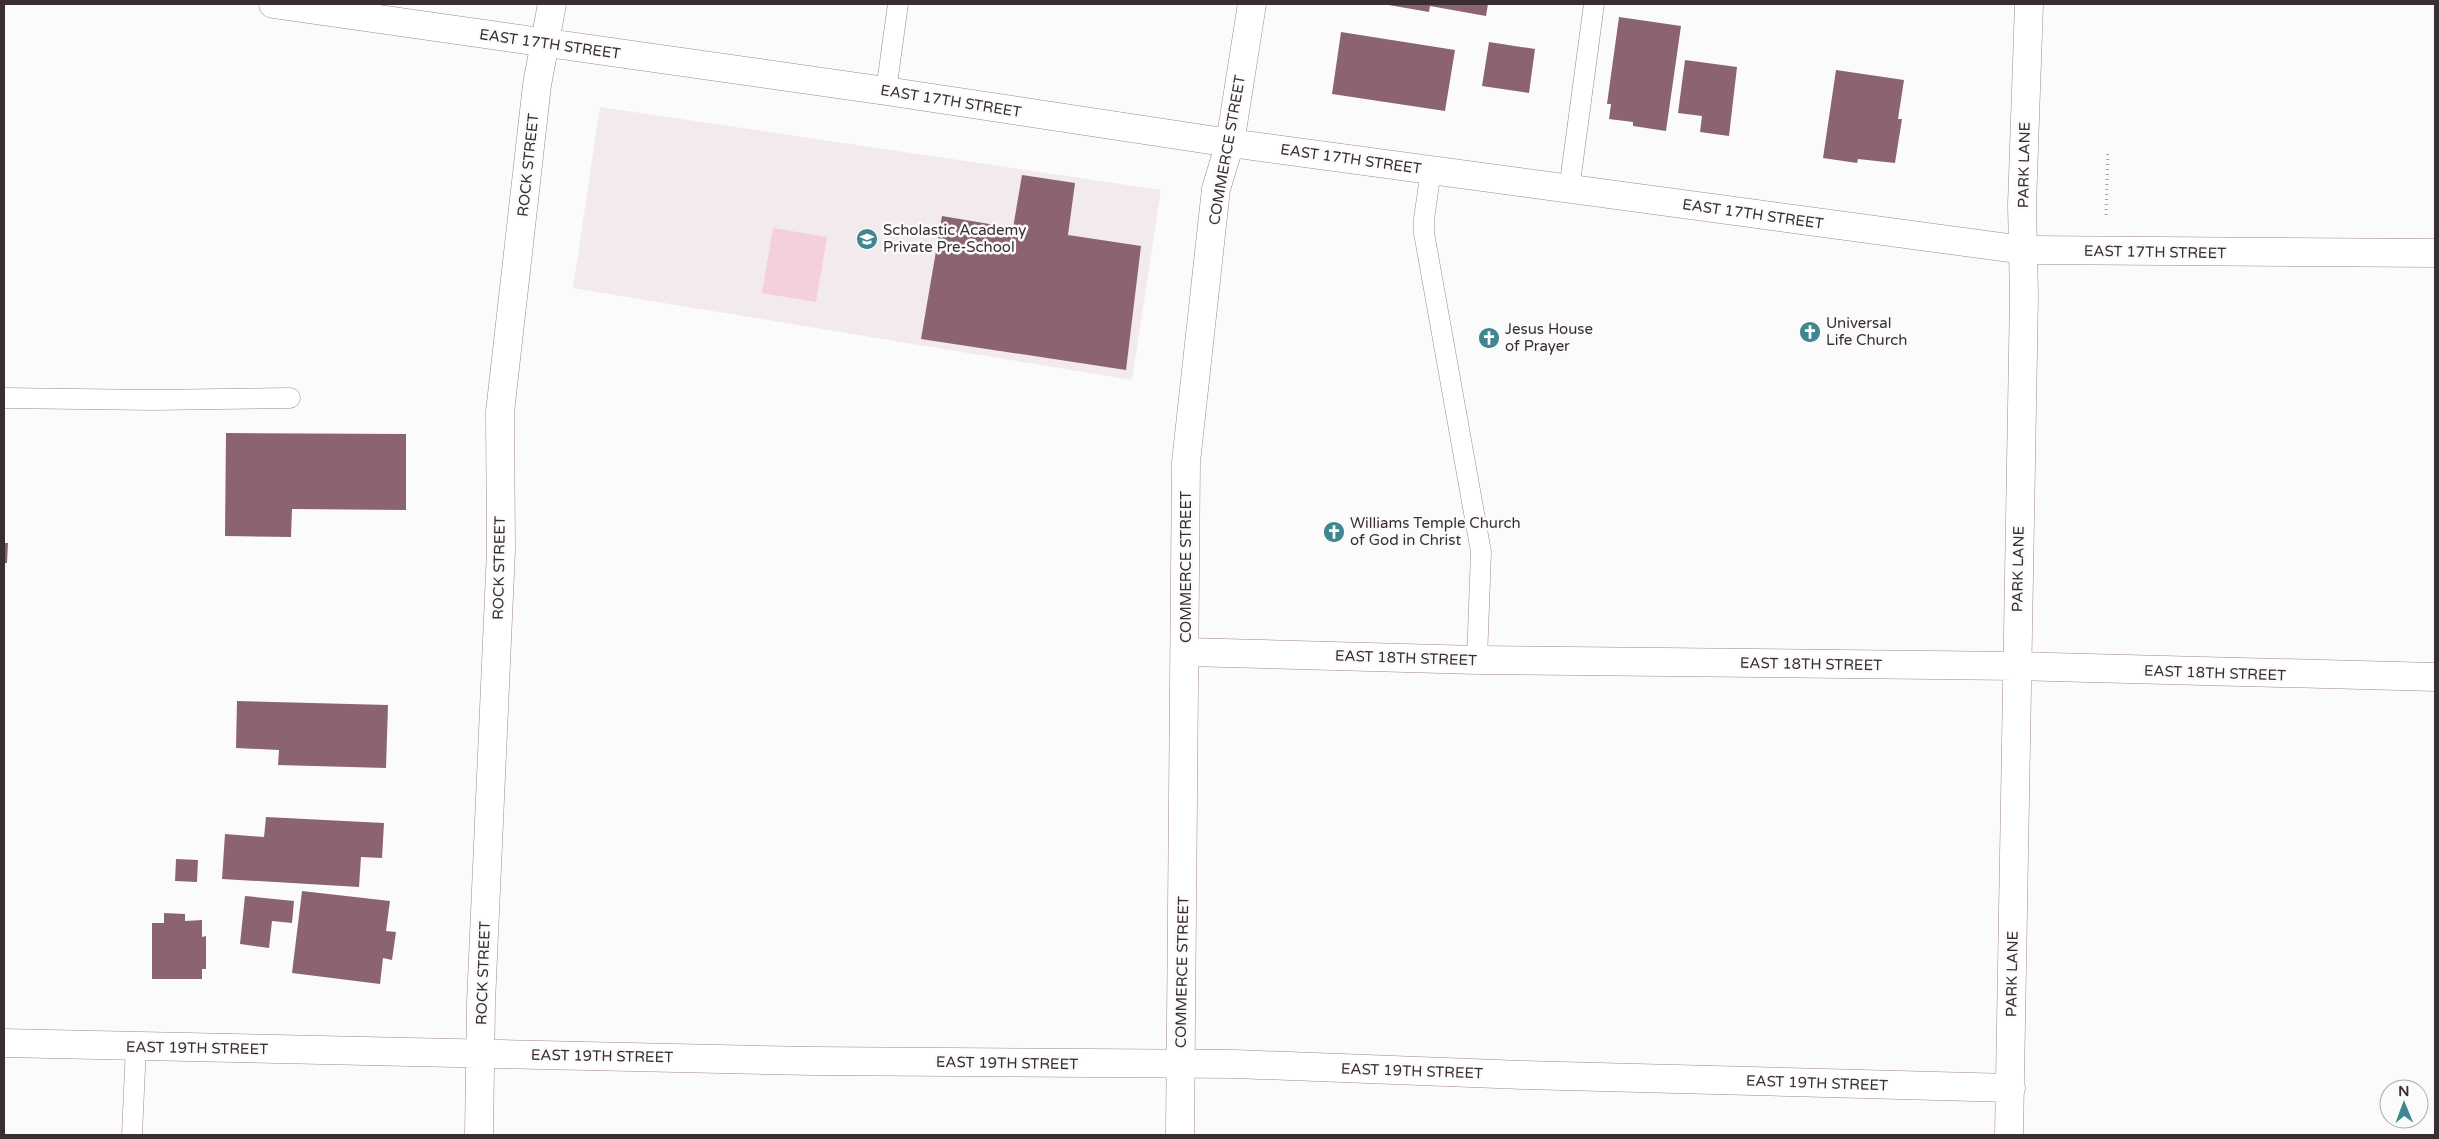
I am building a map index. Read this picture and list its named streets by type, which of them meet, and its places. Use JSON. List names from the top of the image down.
{
  "streets": {
    "street": [
      "EAST 17TH STREET",
      "COMMERCE STREET",
      "ROCK STREET",
      "PARK LANE",
      "EAST 18TH STREET",
      "EAST 19TH STREET"
    ]
  },
  "crossings": [
    ["EAST 17TH STREET", "COMMERCE STREET"],
    ["EAST 17TH STREET", "ROCK STREET"],
    ["EAST 17TH STREET", "PARK LANE"],
    ["COMMERCE STREET", "EAST 18TH STREET"],
    ["COMMERCE STREET", "EAST 19TH STREET"],
    ["ROCK STREET", "EAST 19TH STREET"],
    ["PARK LANE", "EAST 18TH STREET"],
    ["PARK LANE", "EAST 19TH STREET"]
  ],
  "places": {
    "school or university": ["Scholastic Academy Private Pre-School"],
    "church": ["Universal Life Church", "Jesus House of Prayer", "Williams Temple Church of God in Christ"]
  },
  "north": "top"
}
